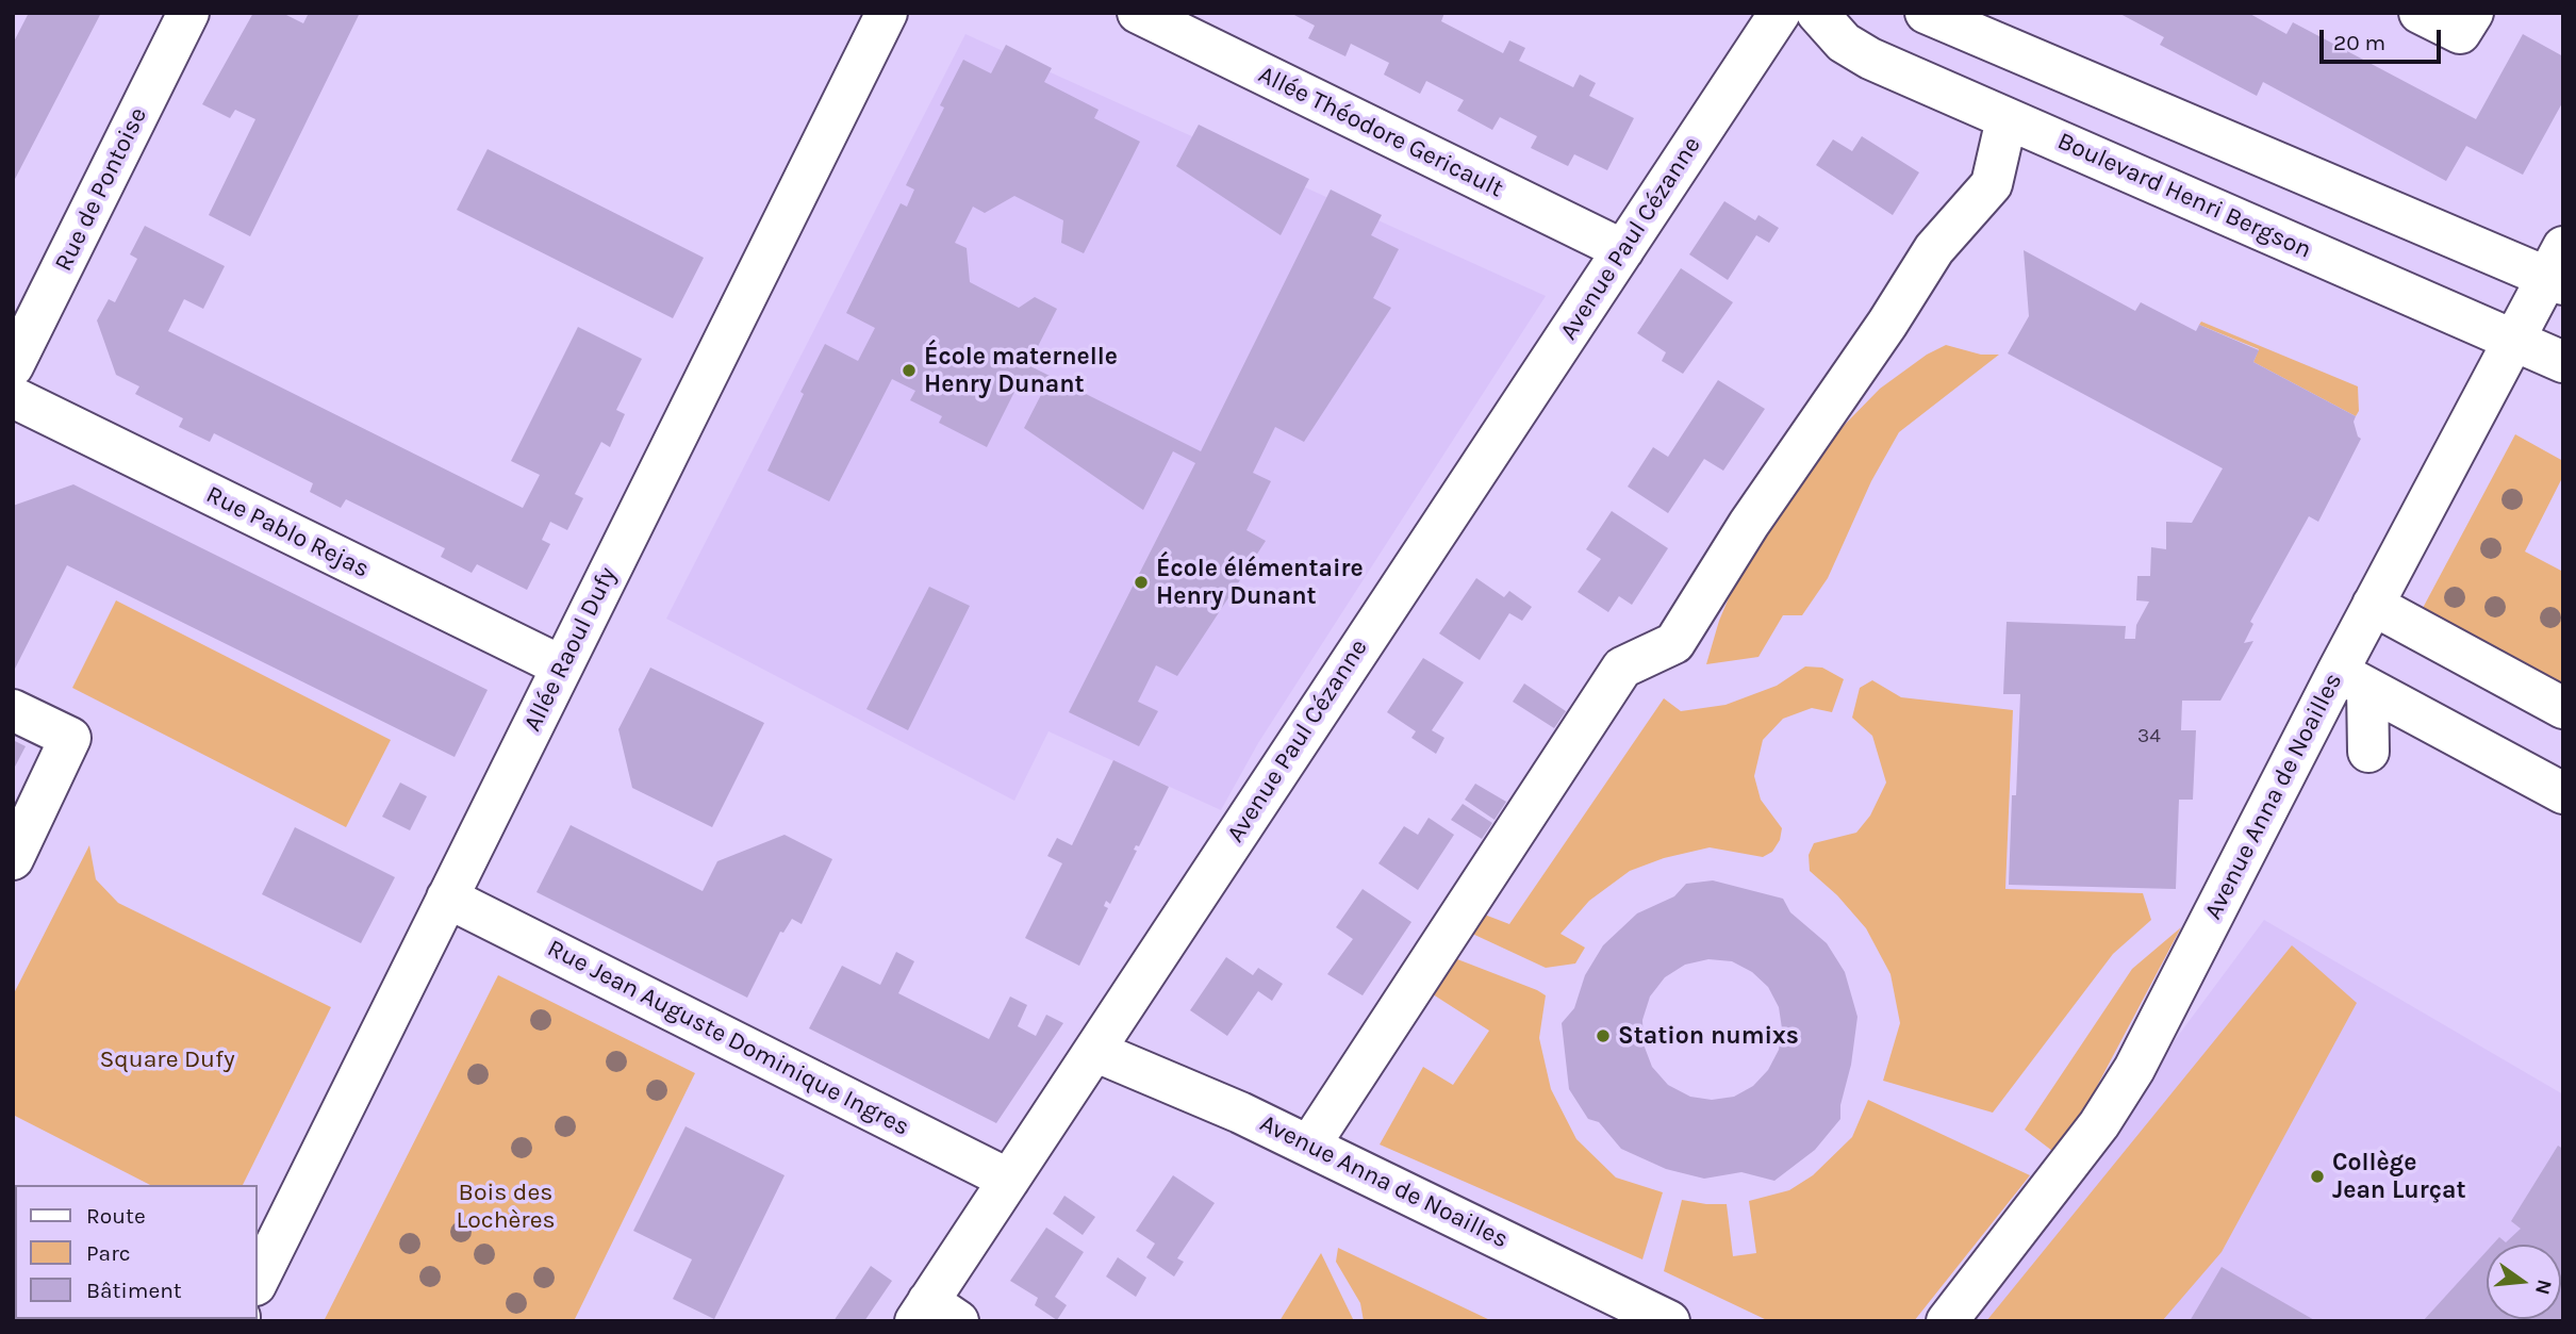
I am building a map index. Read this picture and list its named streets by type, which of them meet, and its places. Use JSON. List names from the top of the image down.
{
  "streets": {
    "street": [
      "Allée Théodore Gericault",
      "Rue de Pontoise",
      "Boulevard Henri Bergson",
      "Avenue Paul Cézanne",
      "Rue Pablo Rejas",
      "Allée Raoul Dufy",
      "Avenue Anna de Noailles",
      "Rue Jean Auguste Dominique Ingres"
    ]
  },
  "crossings": [
    ["Allée Théodore Gericault", "Avenue Paul Cézanne"],
    ["Boulevard Henri Bergson", "Avenue Anna de Noailles"],
    ["Avenue Paul Cézanne", "Avenue Anna de Noailles"],
    ["Avenue Paul Cézanne", "Rue Jean Auguste Dominique Ingres"],
    ["Rue Pablo Rejas", "Allée Raoul Dufy"],
    ["Allée Raoul Dufy", "Rue Jean Auguste Dominique Ingres"]
  ],
  "parks": ["Square Dufy", "Bois des Lochères"],
  "places": [
    "École maternelle Henry Dunant",
    "École élémentaire Henry Dunant",
    "Station numixs",
    "Collège Jean Lurçat"
  ],
  "house_numbers": ["34"],
  "legend": ["Route", "Parc", "Bâtiment"],
  "scale_bar": "20 m",
  "north": "right"
}
